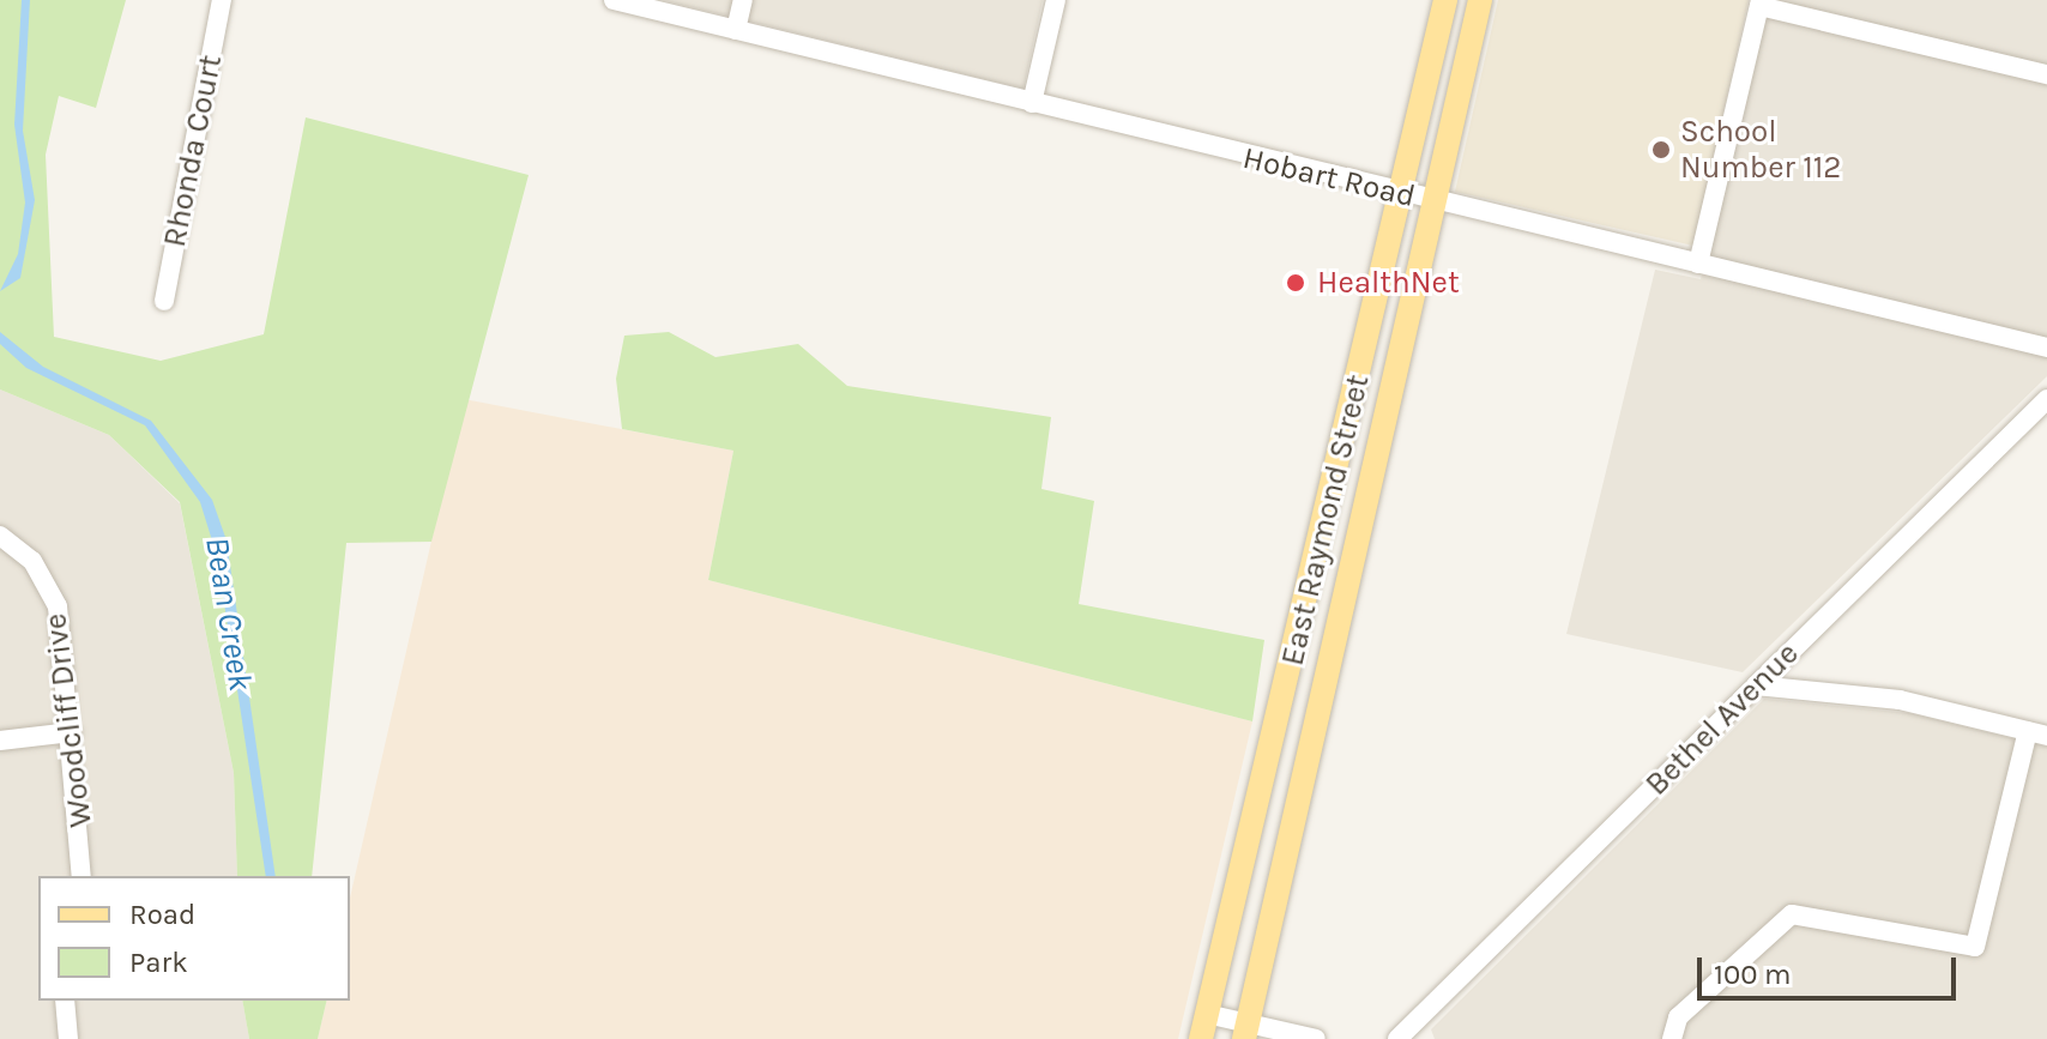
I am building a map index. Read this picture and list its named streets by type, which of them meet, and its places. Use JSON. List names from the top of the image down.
{
  "streets": {
    "main road": ["East Raymond Street"],
    "street": [
      "Rhonda Court",
      "Hobart Road",
      "Bethel Avenue",
      "Woodcliff Drive"
    ]
  },
  "crossings": [
    ["Hobart Road", "East Raymond Street"]
  ],
  "water": ["Bean Creek"],
  "places": ["School Number 112", "HealthNet"],
  "legend": ["Road", "Park"],
  "scale_bar": "100 m"
}
